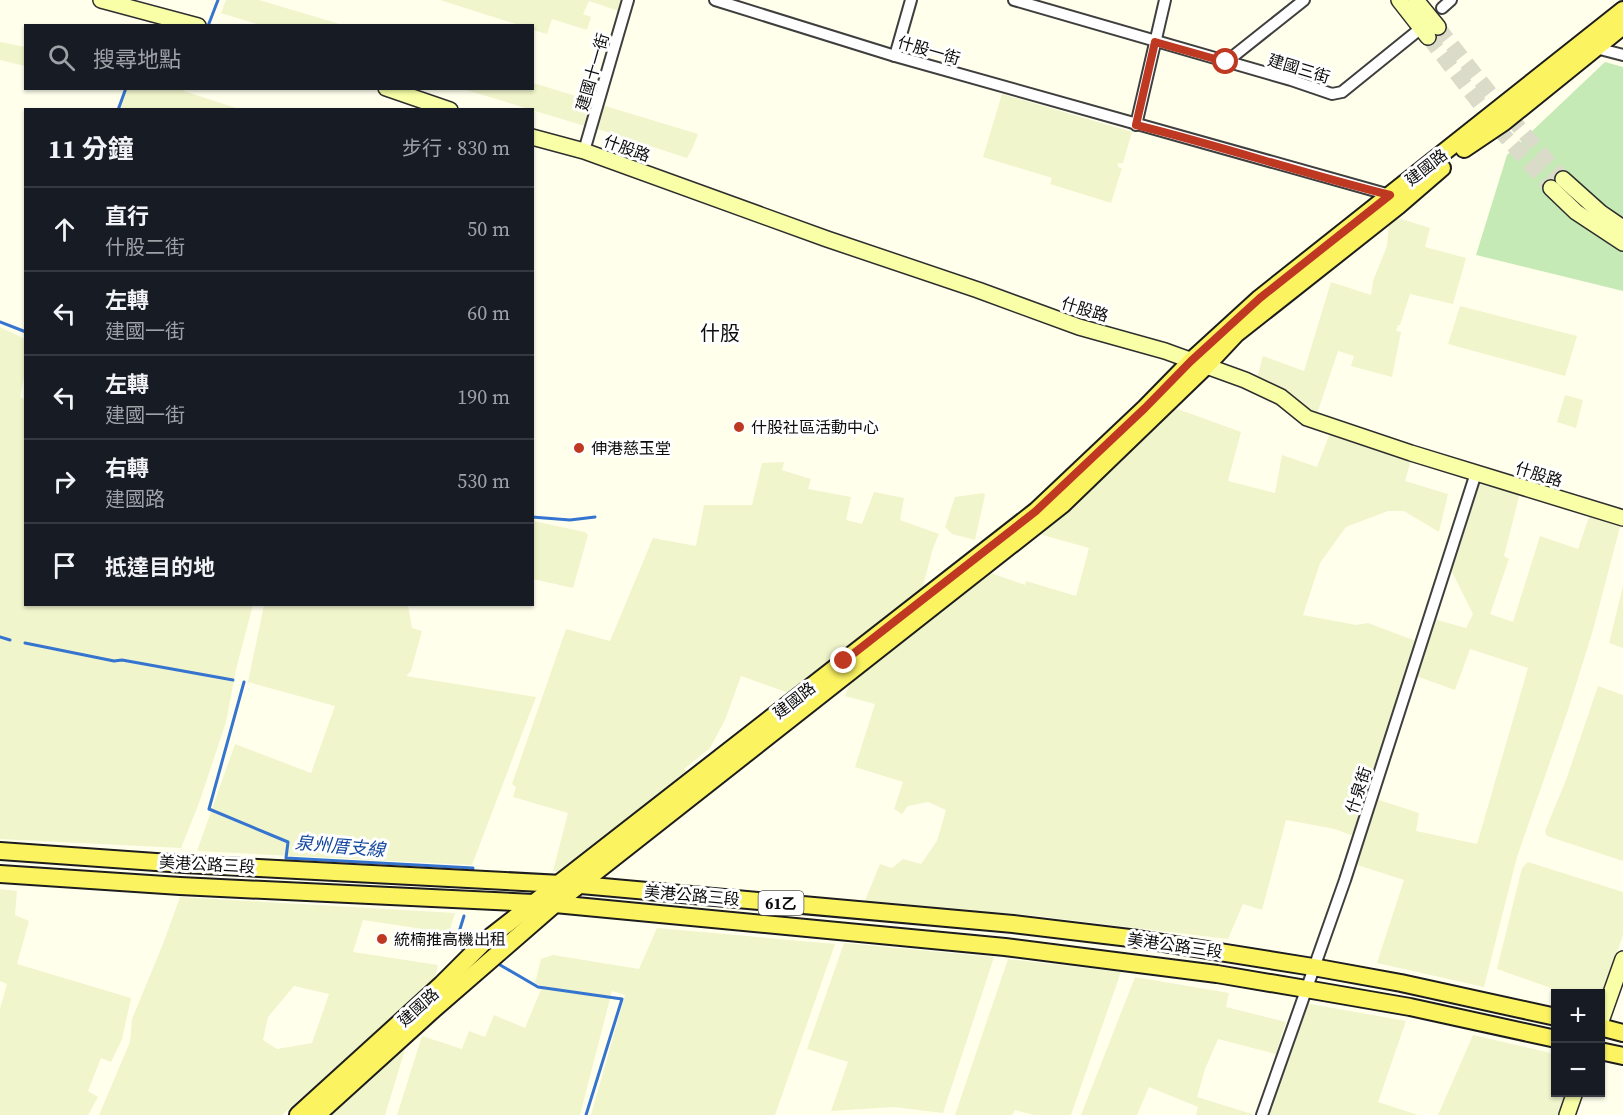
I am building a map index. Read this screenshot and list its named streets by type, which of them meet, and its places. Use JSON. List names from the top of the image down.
{
  "streets": {
    "main road": ["建國路", "美港公路三段", "61乙"],
    "street": [
      "什股一街",
      "建國三街",
      "建國十一街",
      "什股路",
      "什泉街"
    ]
  },
  "crossings": [
    ["什股一街", "建國路"],
    ["建國十一街", "什股路"],
    ["什股路", "建國路"],
    ["什股路", "什泉街"],
    ["建國路", "美港公路三段"],
    ["什泉街", "美港公路三段"]
  ],
  "districts": ["什股"],
  "water": ["泉州厝支線"],
  "places": ["什股社區活動中心", "伸港慈玉堂", "統楠推高機出租"],
  "page": {
    "search": "搜尋地點",
    "heading": ["11 分鐘", "步行 · 830 m"],
    "list": [
      ["直行", "什股二街", "50 m"],
      ["左轉", "建國一街", "60 m"],
      ["左轉", "建國一街", "190 m"],
      ["右轉", "建國路", "530 m"],
      "抵達目的地"
    ],
    "map_buttons": ["+", "−"]
  }
}
